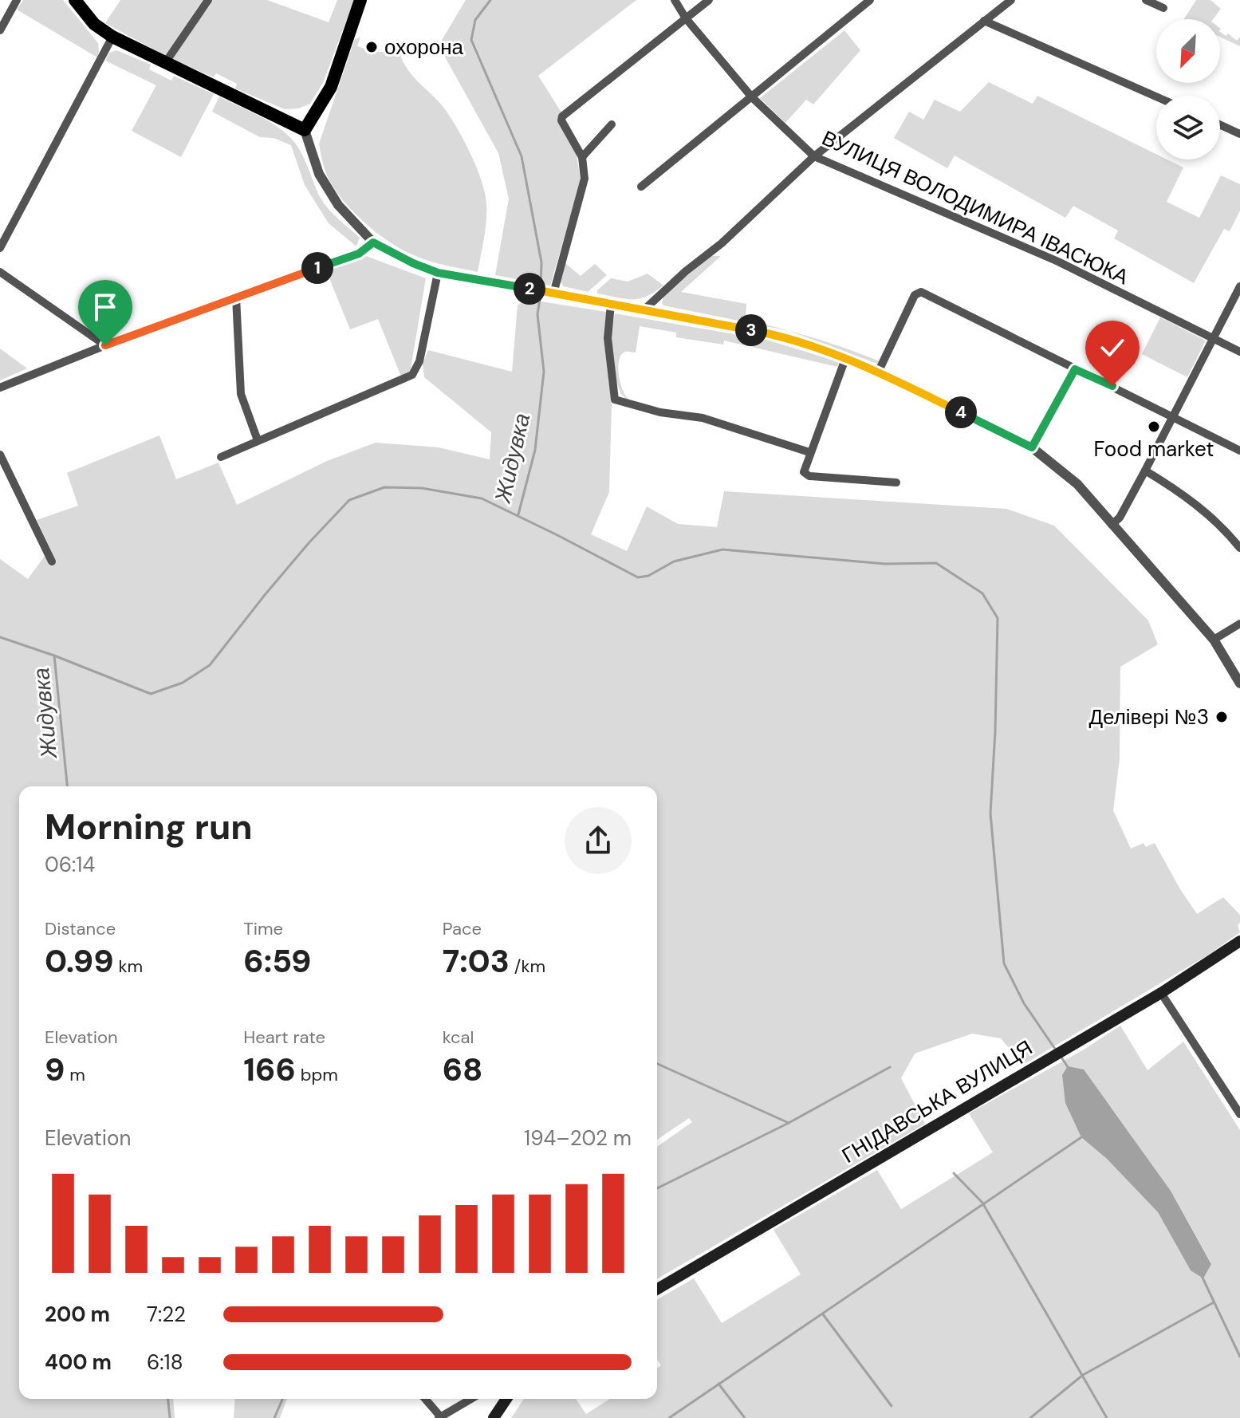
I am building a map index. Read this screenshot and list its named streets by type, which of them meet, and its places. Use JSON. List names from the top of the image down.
{
  "streets": {
    "main road": ["ГНІДАВСЬКА ВУЛИЦЯ"],
    "street": ["ВУЛИЦЯ ВОЛОДИМИРА ІВАСЮКА"]
  },
  "water": ["Жидувка"],
  "places": ["охорона", "Food market", "Делівері №3"],
  "north": "bottom left",
  "page": {
    "pins": [
      "1",
      "2",
      "3",
      "4"
    ],
    "heading": ["Morning run", "06:14"],
    "stats": [
      ["Distance", "0.99 km"],
      ["Time", "6:59"],
      ["Pace", "7:03 /km"],
      ["Elevation", "9 m"],
      ["Heart rate", "166 bpm"],
      ["kcal", "68"]
    ],
    "chart": ["Elevation", "194–202 m"],
    "list": [
      {
        "name": "200 m",
        "note": "7:22"
      },
      {
        "name": "400 m",
        "note": "6:18"
      }
    ]
  }
}
